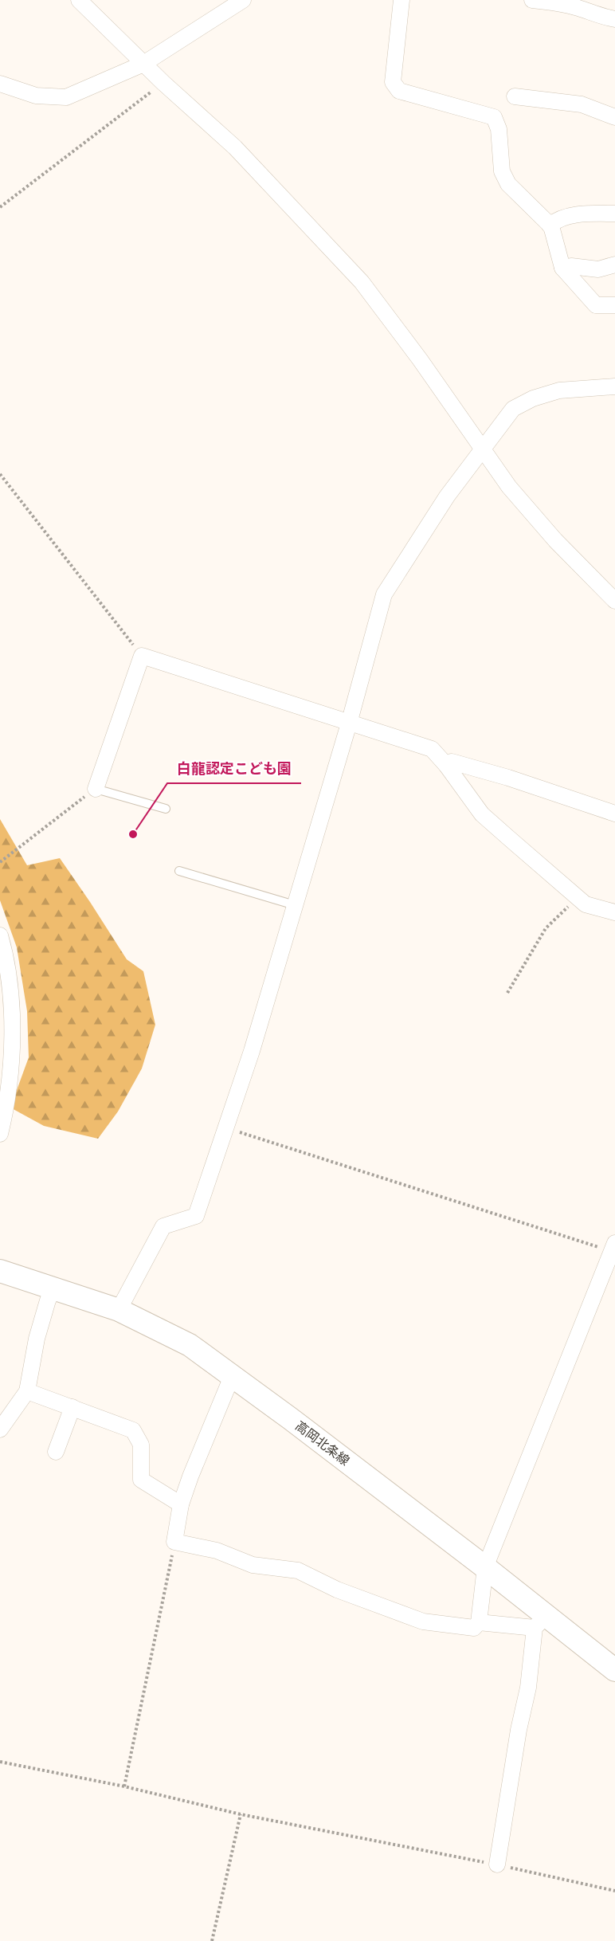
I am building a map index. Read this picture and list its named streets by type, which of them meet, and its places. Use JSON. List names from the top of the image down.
{
  "streets": {
    "main road": ["高岡北条線"]
  },
  "places": ["白龍認定こども園"]
}
